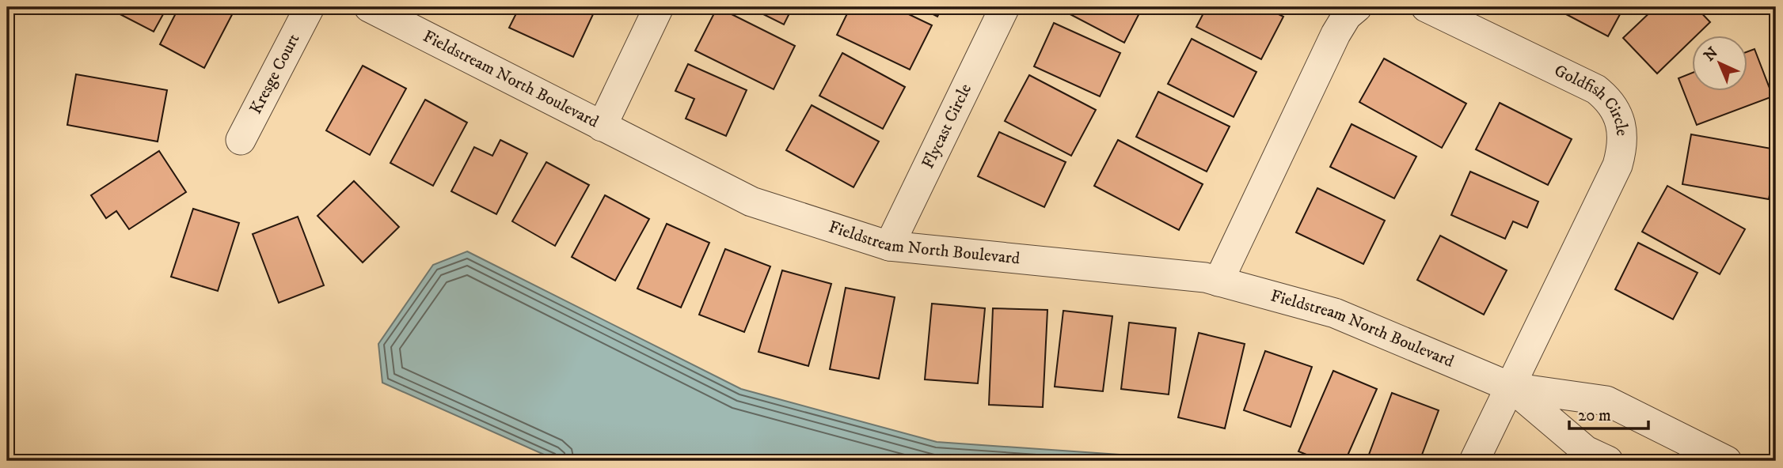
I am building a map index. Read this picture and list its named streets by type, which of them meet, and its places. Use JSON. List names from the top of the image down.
{
  "streets": {
    "street": [
      "Kresge Court",
      "Fieldstream North Boulevard",
      "Goldfish Circle",
      "Flycast Circle"
    ]
  },
  "crossings": [
    ["Fieldstream North Boulevard", "Goldfish Circle"],
    ["Fieldstream North Boulevard", "Flycast Circle"]
  ],
  "scale_bar": "20 m",
  "north": "top left"
}
